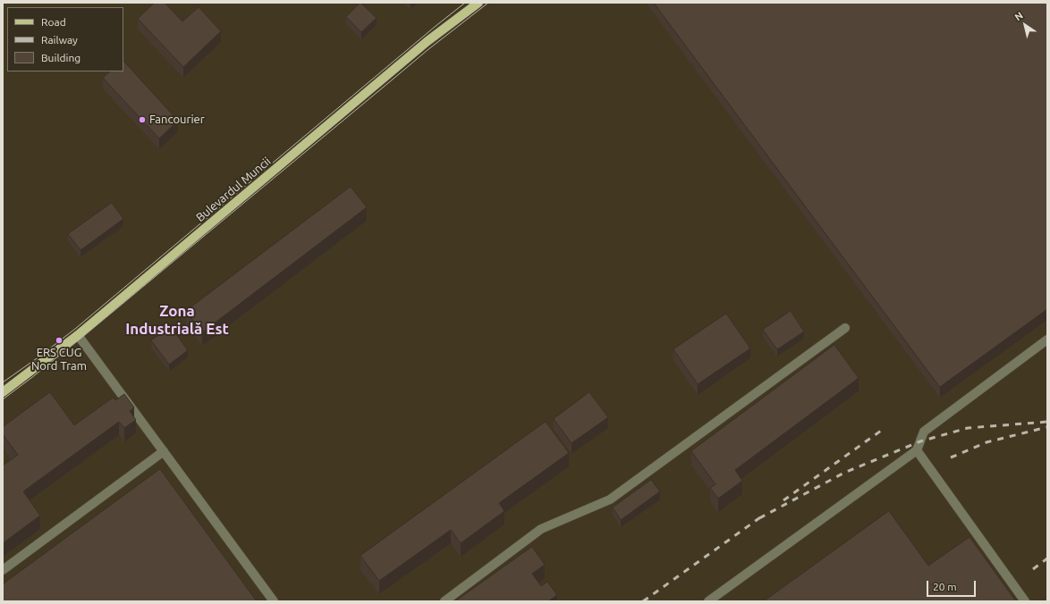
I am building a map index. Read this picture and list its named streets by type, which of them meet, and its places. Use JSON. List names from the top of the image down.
{
  "streets": {
    "main road": ["Bulevardul Muncii"]
  },
  "districts": ["Zona Industrială Est"],
  "places": ["Fancourier", "ERS CUG Nord Tram"],
  "legend": ["Road", "Railway", "Building"],
  "scale_bar": "20 m",
  "north": "top left"
}
